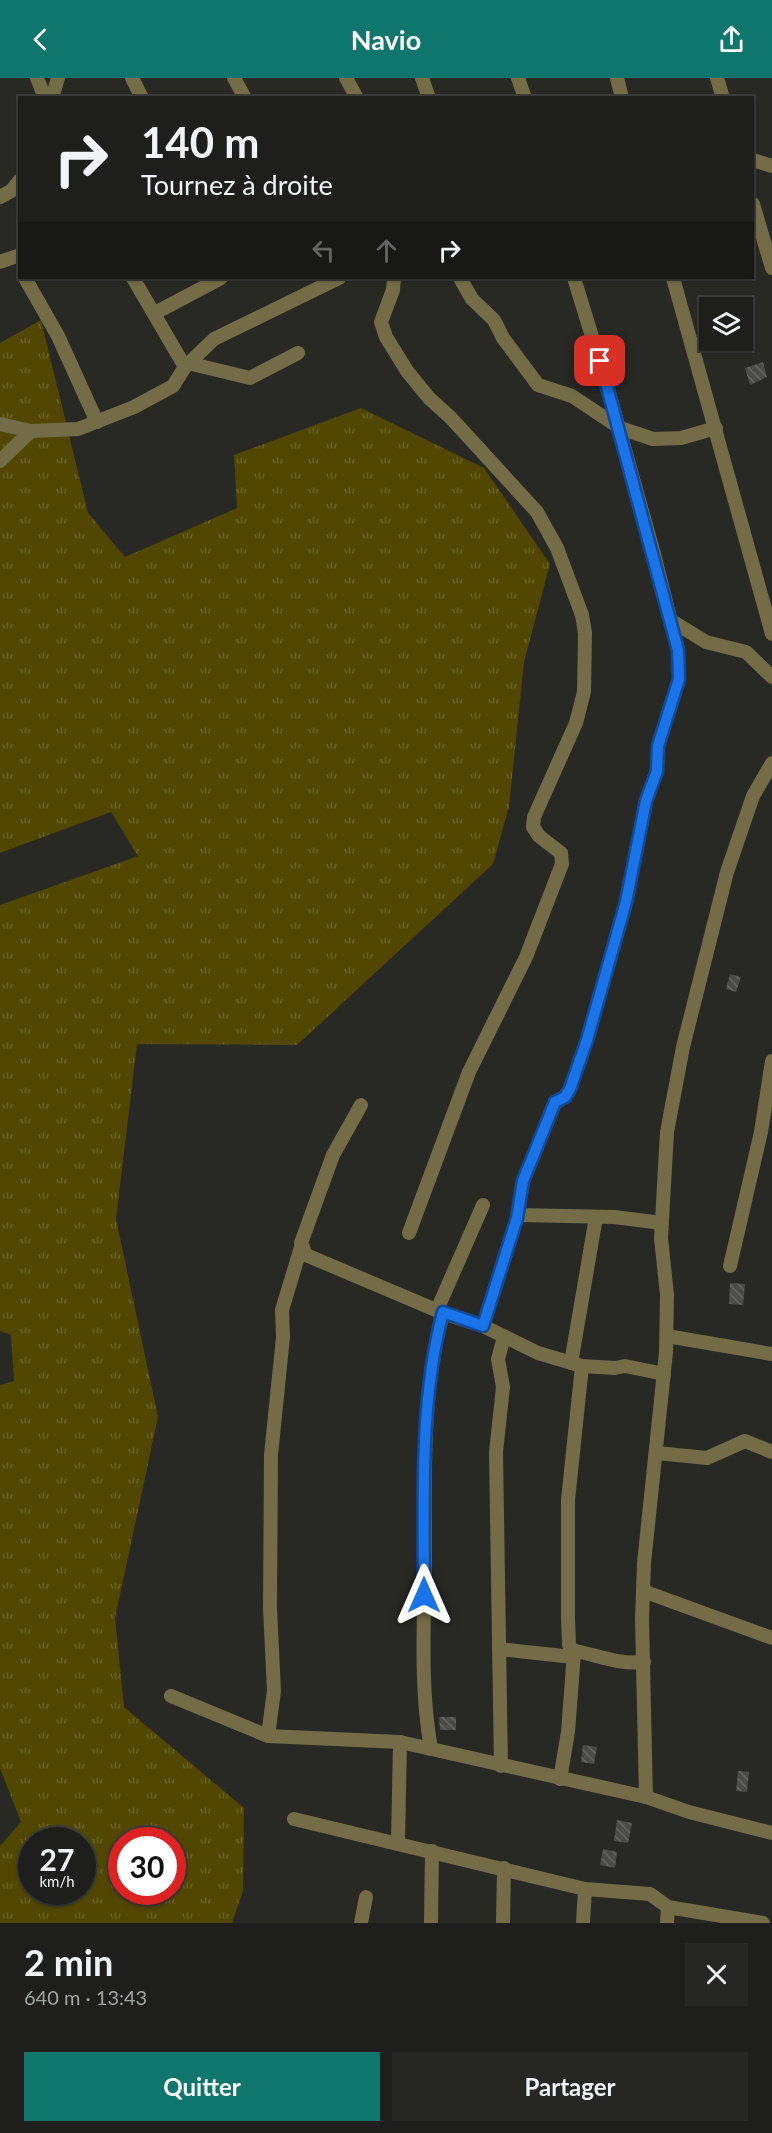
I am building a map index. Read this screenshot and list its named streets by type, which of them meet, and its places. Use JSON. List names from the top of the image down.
{
  "page": {
    "header": "Navio",
    "turn": ["140 m", "Tournez à droite"],
    "speed": "27 km/h",
    "limit": "30",
    "heading": ["2 min", "640 m · 13:43"],
    "buttons": ["Quitter", "Partager"]
  }
}
